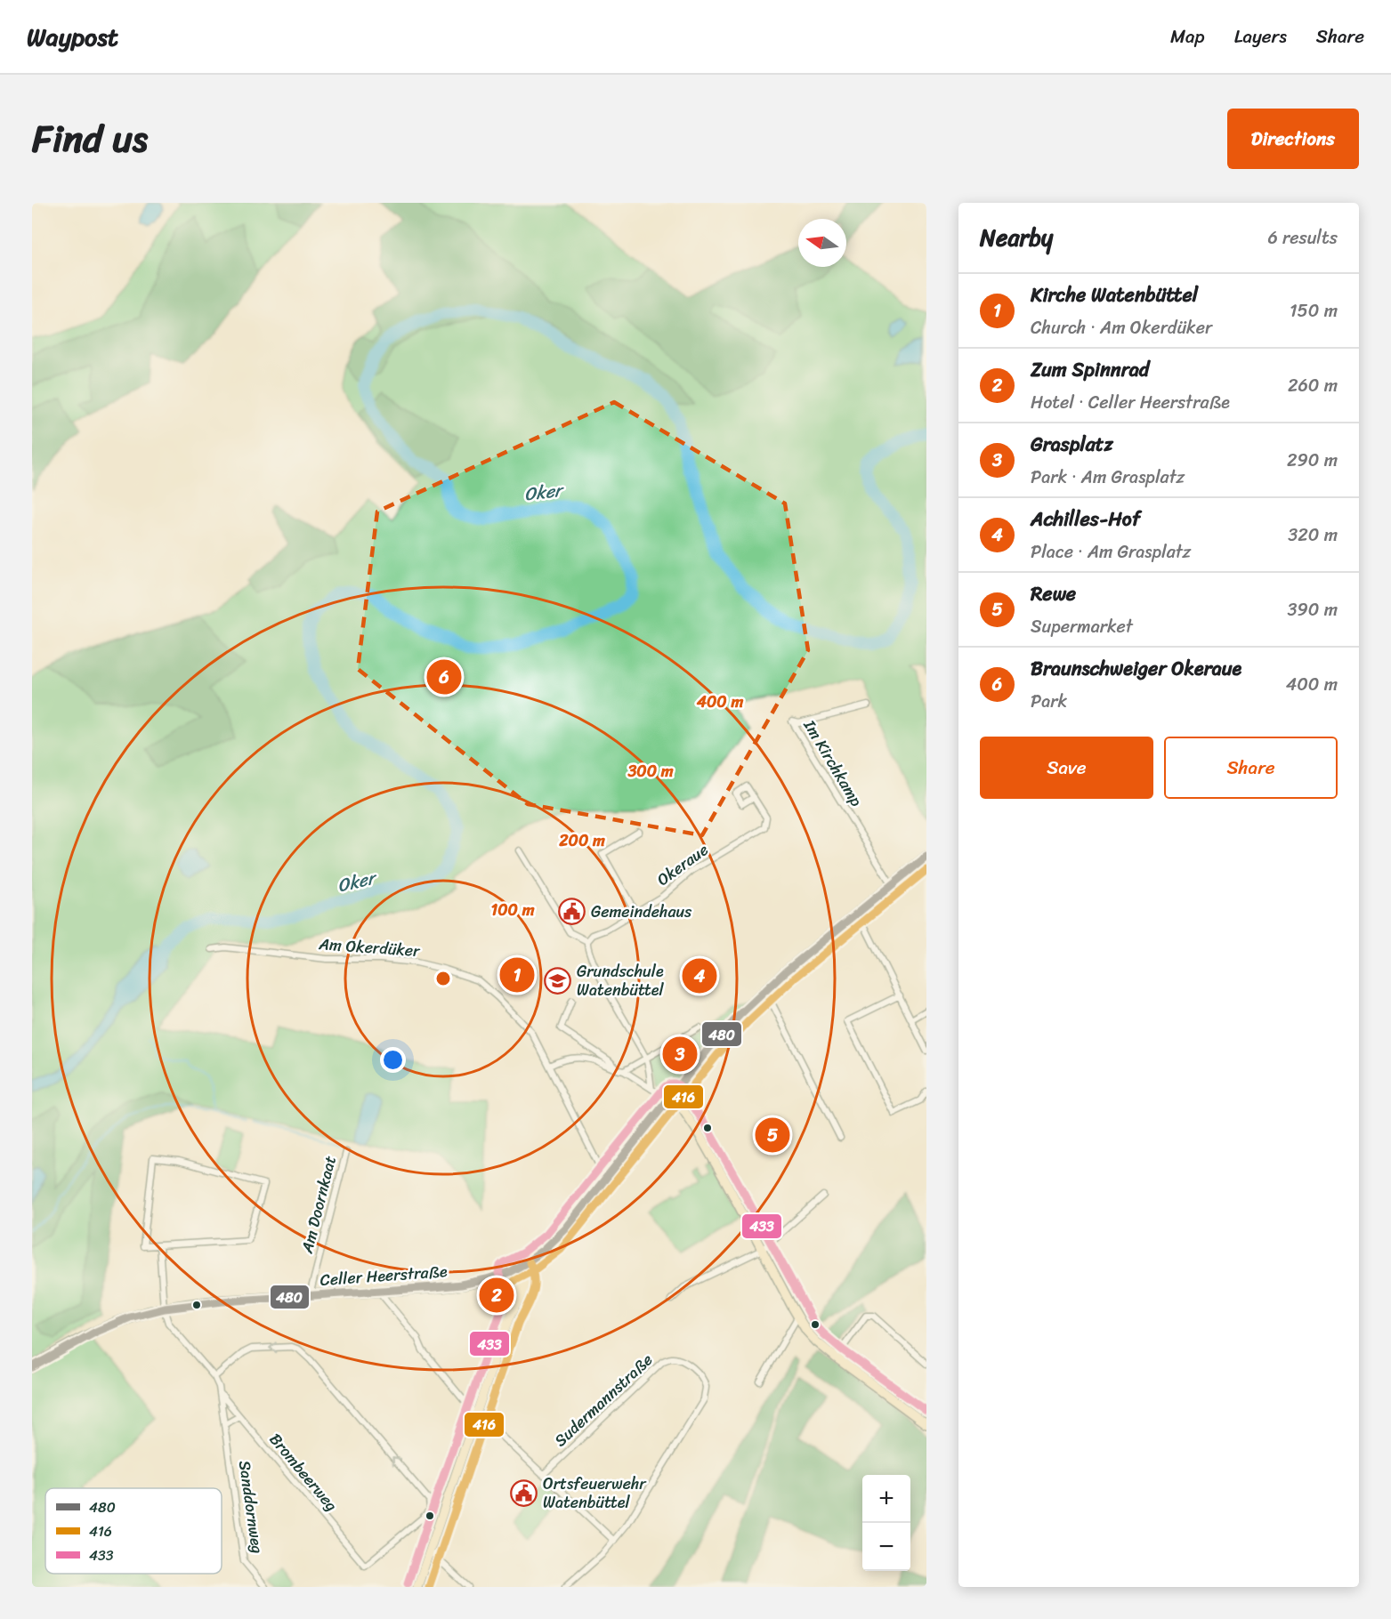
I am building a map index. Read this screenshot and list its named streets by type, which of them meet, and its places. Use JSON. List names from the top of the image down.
{
  "streets": {
    "main road": ["Celler Heerstraße"],
    "street": [
      "Im Kirchkamp",
      "Okeraue",
      "Am Okerdüker",
      "Am Doornkaat",
      "Sudermannstraße",
      "Brombeerweg",
      "Sanddornweg"
    ]
  },
  "crossings": [
    ["Im Kirchkamp", "Celler Heerstraße"],
    ["Am Okerdüker", "Celler Heerstraße"],
    ["Am Doornkaat", "Celler Heerstraße"],
    ["Celler Heerstraße", "Sanddornweg"],
    ["Brombeerweg", "Sanddornweg"]
  ],
  "water": ["Oker"],
  "places": {
    "public building": ["Gemeindehaus", "Ortsfeuerwehr Watenbüttel"],
    "school or university": ["Grundschule Watenbüttel"]
  },
  "lines": ["transit line 480", "transit line 416", "transit line 433"],
  "legend": ["480", "416", "433"],
  "north": "left",
  "page": {
    "header": "Waypost",
    "nav": ["Map", "Layers", "Share"],
    "title": "Find us",
    "buttons": [
      "Directions",
      ["Save", "Share"]
    ],
    "heading": ["Nearby", "6 results"],
    "list": [
      {
        "mark": "1",
        "name": "Kirche Watenbüttel",
        "note": "Church · Am Okerdüker",
        "value": "150 m"
      },
      {
        "mark": "2",
        "name": "Zum Spinnrad",
        "note": "Hotel · Celler Heerstraße",
        "value": "260 m"
      },
      {
        "mark": "3",
        "name": "Grasplatz",
        "note": "Park · Am Grasplatz",
        "value": "290 m"
      },
      {
        "mark": "4",
        "name": "Achilles-Hof",
        "note": "Place · Am Grasplatz",
        "value": "320 m"
      },
      {
        "mark": "5",
        "name": "Rewe",
        "note": "Supermarket",
        "value": "390 m"
      },
      {
        "mark": "6",
        "name": "Braunschweiger Okeraue",
        "note": "Park",
        "value": "400 m"
      }
    ],
    "pins": [
      "6",
      "1",
      "4",
      "3",
      "5",
      "2"
    ],
    "map_buttons": ["+", "−"]
  },
  "rings": [
    "400 m",
    "300 m",
    "200 m",
    "100 m"
  ]
}
